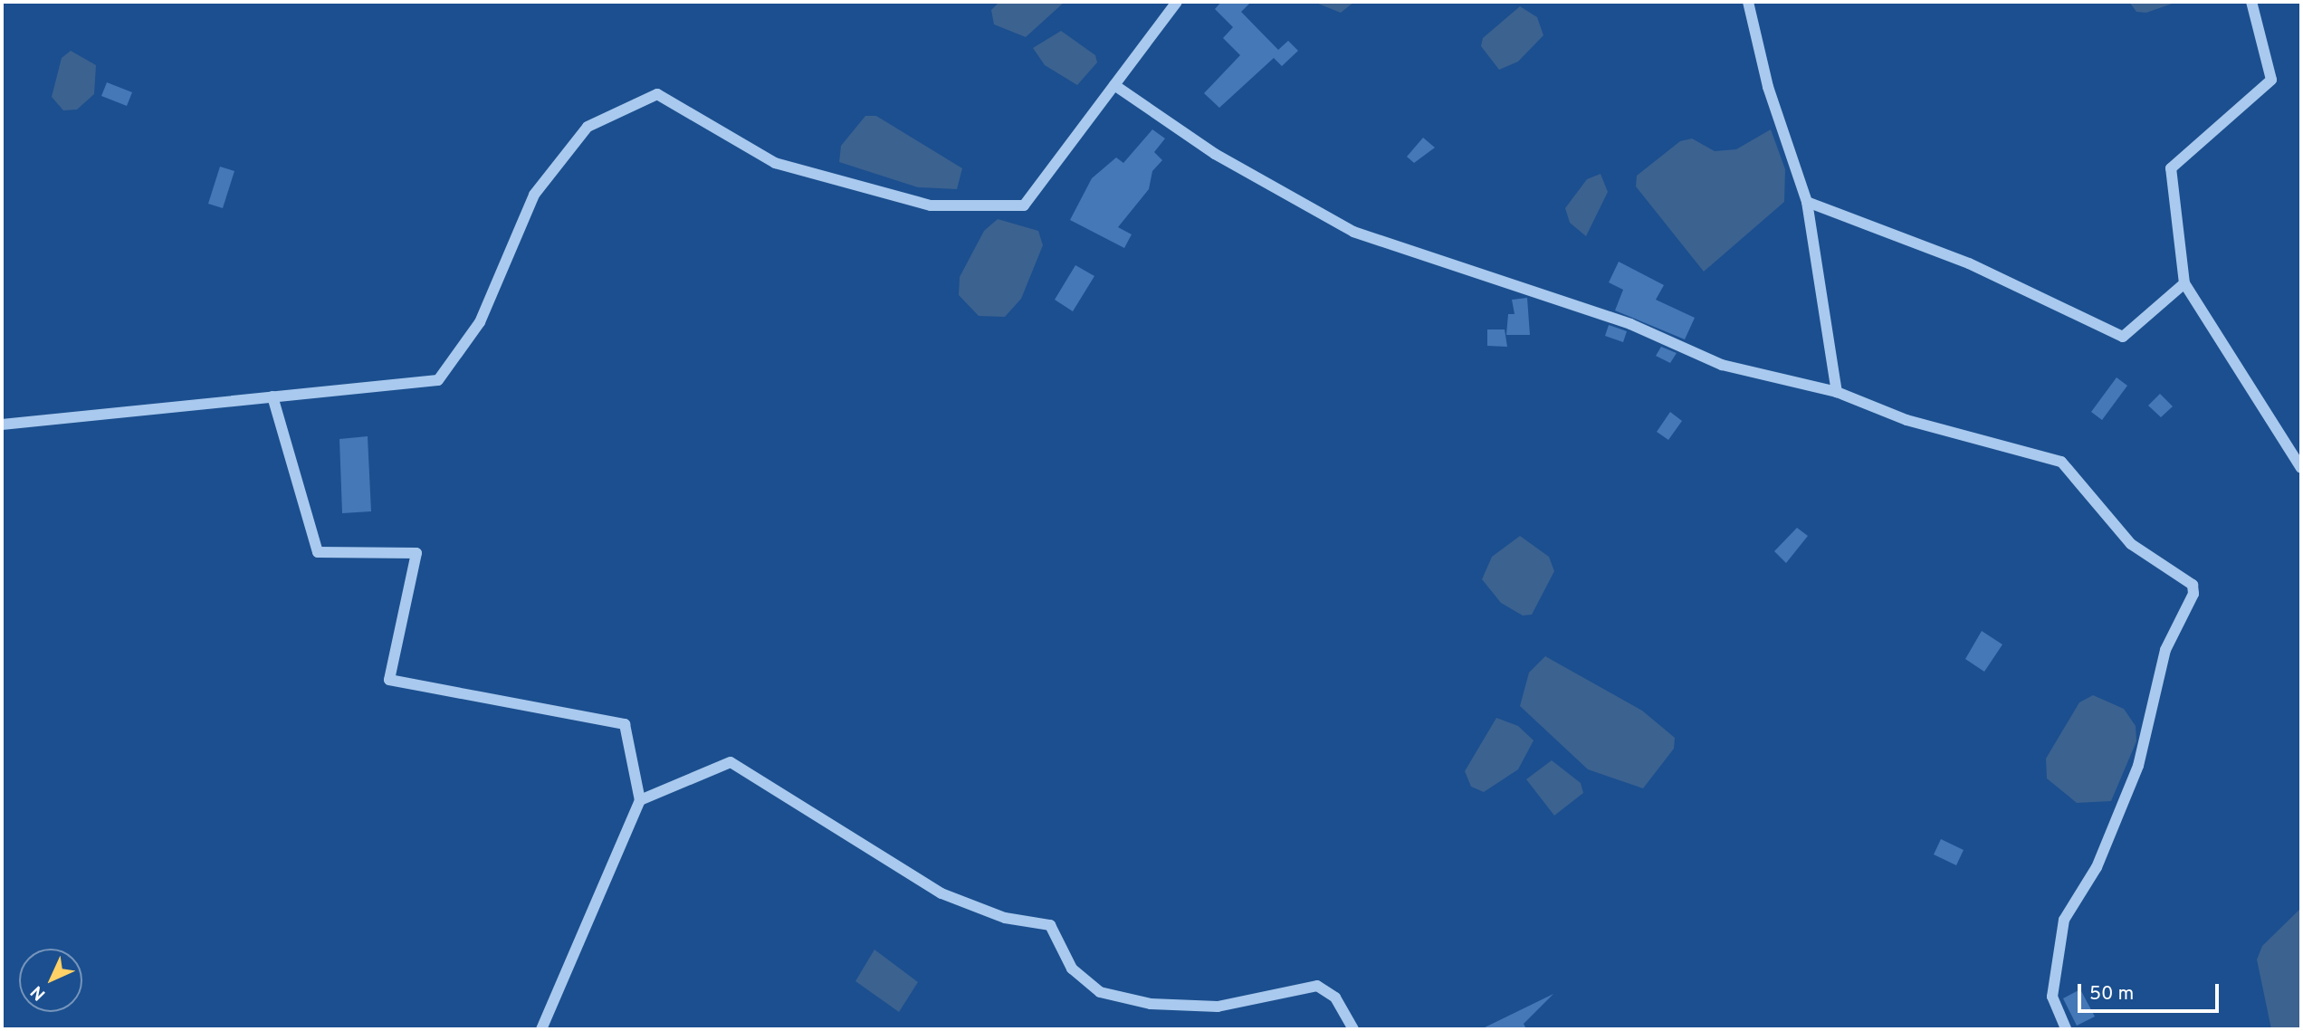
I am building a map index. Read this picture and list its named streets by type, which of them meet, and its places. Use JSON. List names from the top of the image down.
{
  "scale_bar": "50 m",
  "north": "bottom left"
}
